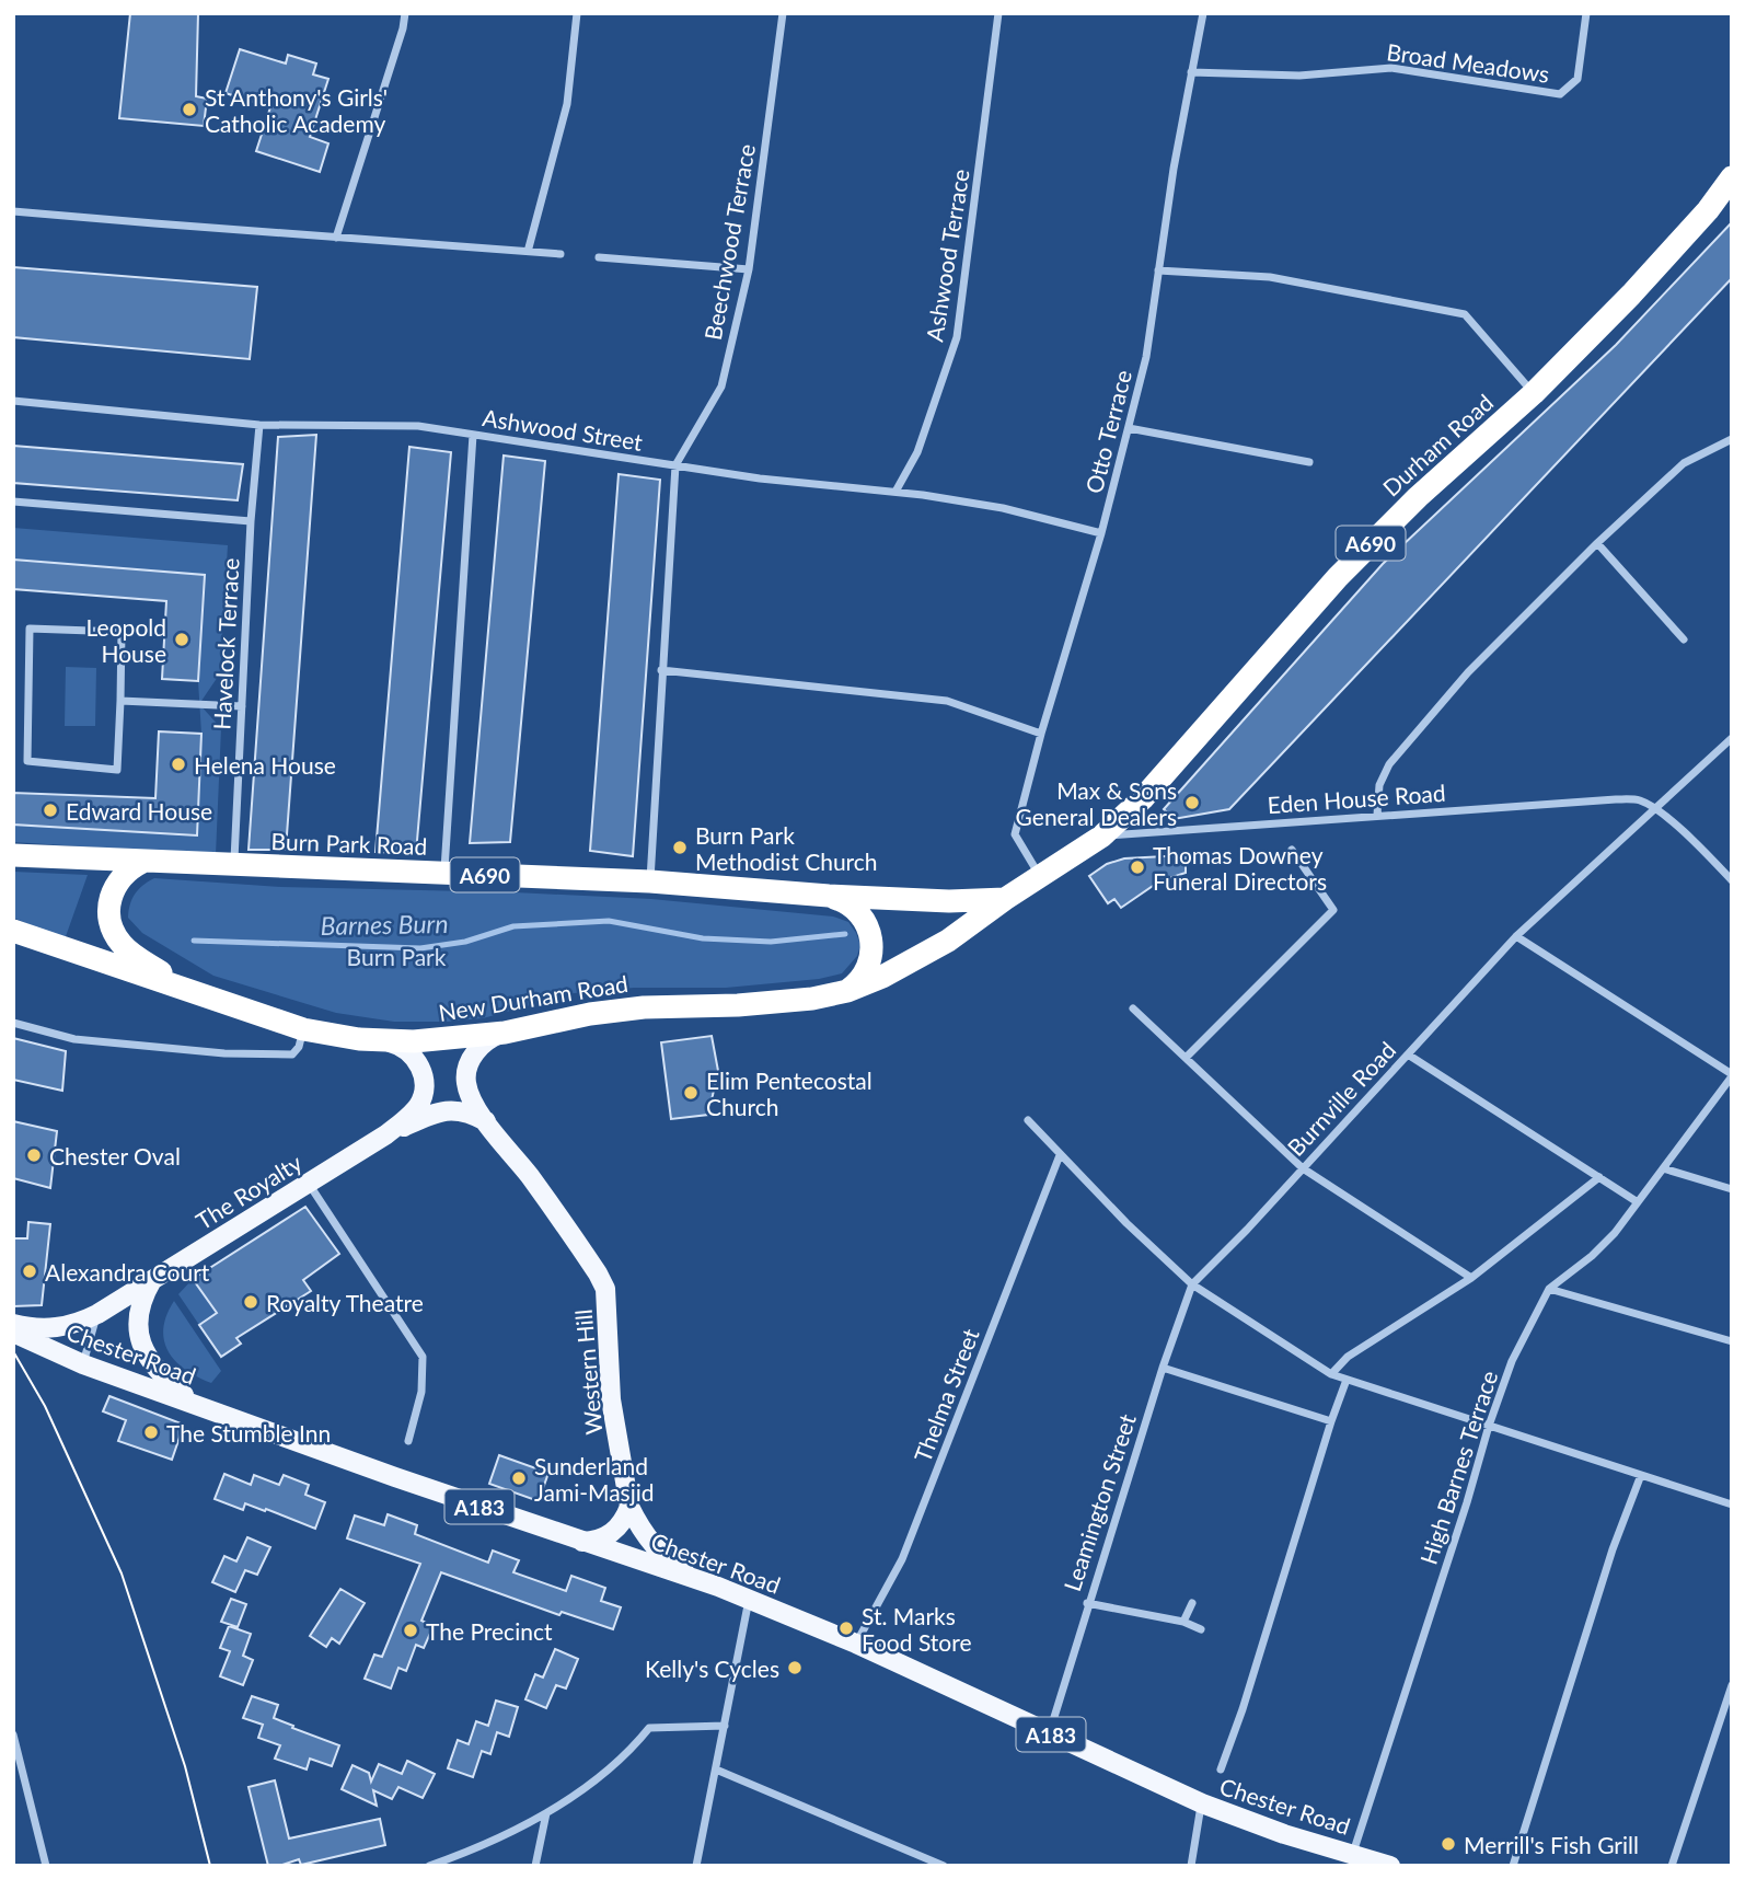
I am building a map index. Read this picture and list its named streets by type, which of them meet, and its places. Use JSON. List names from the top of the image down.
{
  "streets": {
    "highway": [
      "Durham Road",
      "A690",
      "Burn Park Road",
      "New Durham Road"
    ],
    "main road": [
      "The Royalty",
      "Chester Road",
      "Western Hill",
      "A183"
    ],
    "street": [
      "Broad Meadows",
      "Beechwood Terrace",
      "Ashwood Terrace",
      "Ashwood Street",
      "Otto Terrace",
      "Havelock Terrace",
      "Eden House Road",
      "Burnville Road",
      "Thelma Street",
      "High Barnes Terrace",
      "Leamington Street"
    ]
  },
  "crossings": [
    ["Broad Meadows", "Otto Terrace"],
    ["Beechwood Terrace", "Ashwood Street"],
    ["Ashwood Terrace", "Ashwood Street"],
    ["Ashwood Street", "Otto Terrace"],
    ["Ashwood Street", "Havelock Terrace"],
    ["Otto Terrace", "Durham Road"],
    ["Durham Road", "Eden House Road"],
    ["Durham Road", "Burn Park Road"],
    ["Durham Road", "New Durham Road"],
    ["A690", "Burn Park Road"],
    ["A690", "New Durham Road"],
    ["Havelock Terrace", "Burn Park Road"],
    ["Eden House Road", "Burnville Road"],
    ["Burn Park Road", "New Durham Road"],
    ["New Durham Road", "The Royalty"],
    ["New Durham Road", "Western Hill"],
    ["Burnville Road", "Leamington Street"],
    ["The Royalty", "Chester Road"],
    ["Chester Road", "Western Hill"],
    ["Chester Road", "Thelma Street"],
    ["Chester Road", "High Barnes Terrace"],
    ["Chester Road", "Leamington Street"]
  ],
  "water": ["Barnes Burn"],
  "parks": ["Burn Park"],
  "places": [
    "St Anthony's Girls' Catholic Academy",
    "Leopold House",
    "Helena House",
    "Max & Sons General Dealers",
    "Edward House",
    "Burn Park Methodist Church",
    "Thomas Downey Funeral Directors",
    "Elim Pentecostal Church",
    "Chester Oval",
    "Alexandra Court",
    "Royalty Theatre",
    "The Stumble Inn",
    "Sunderland Jami-Masjid",
    "St. Marks Food Store",
    "The Precinct",
    "Kelly's Cycles",
    "Merrill's Fish Grill"
  ]
}
